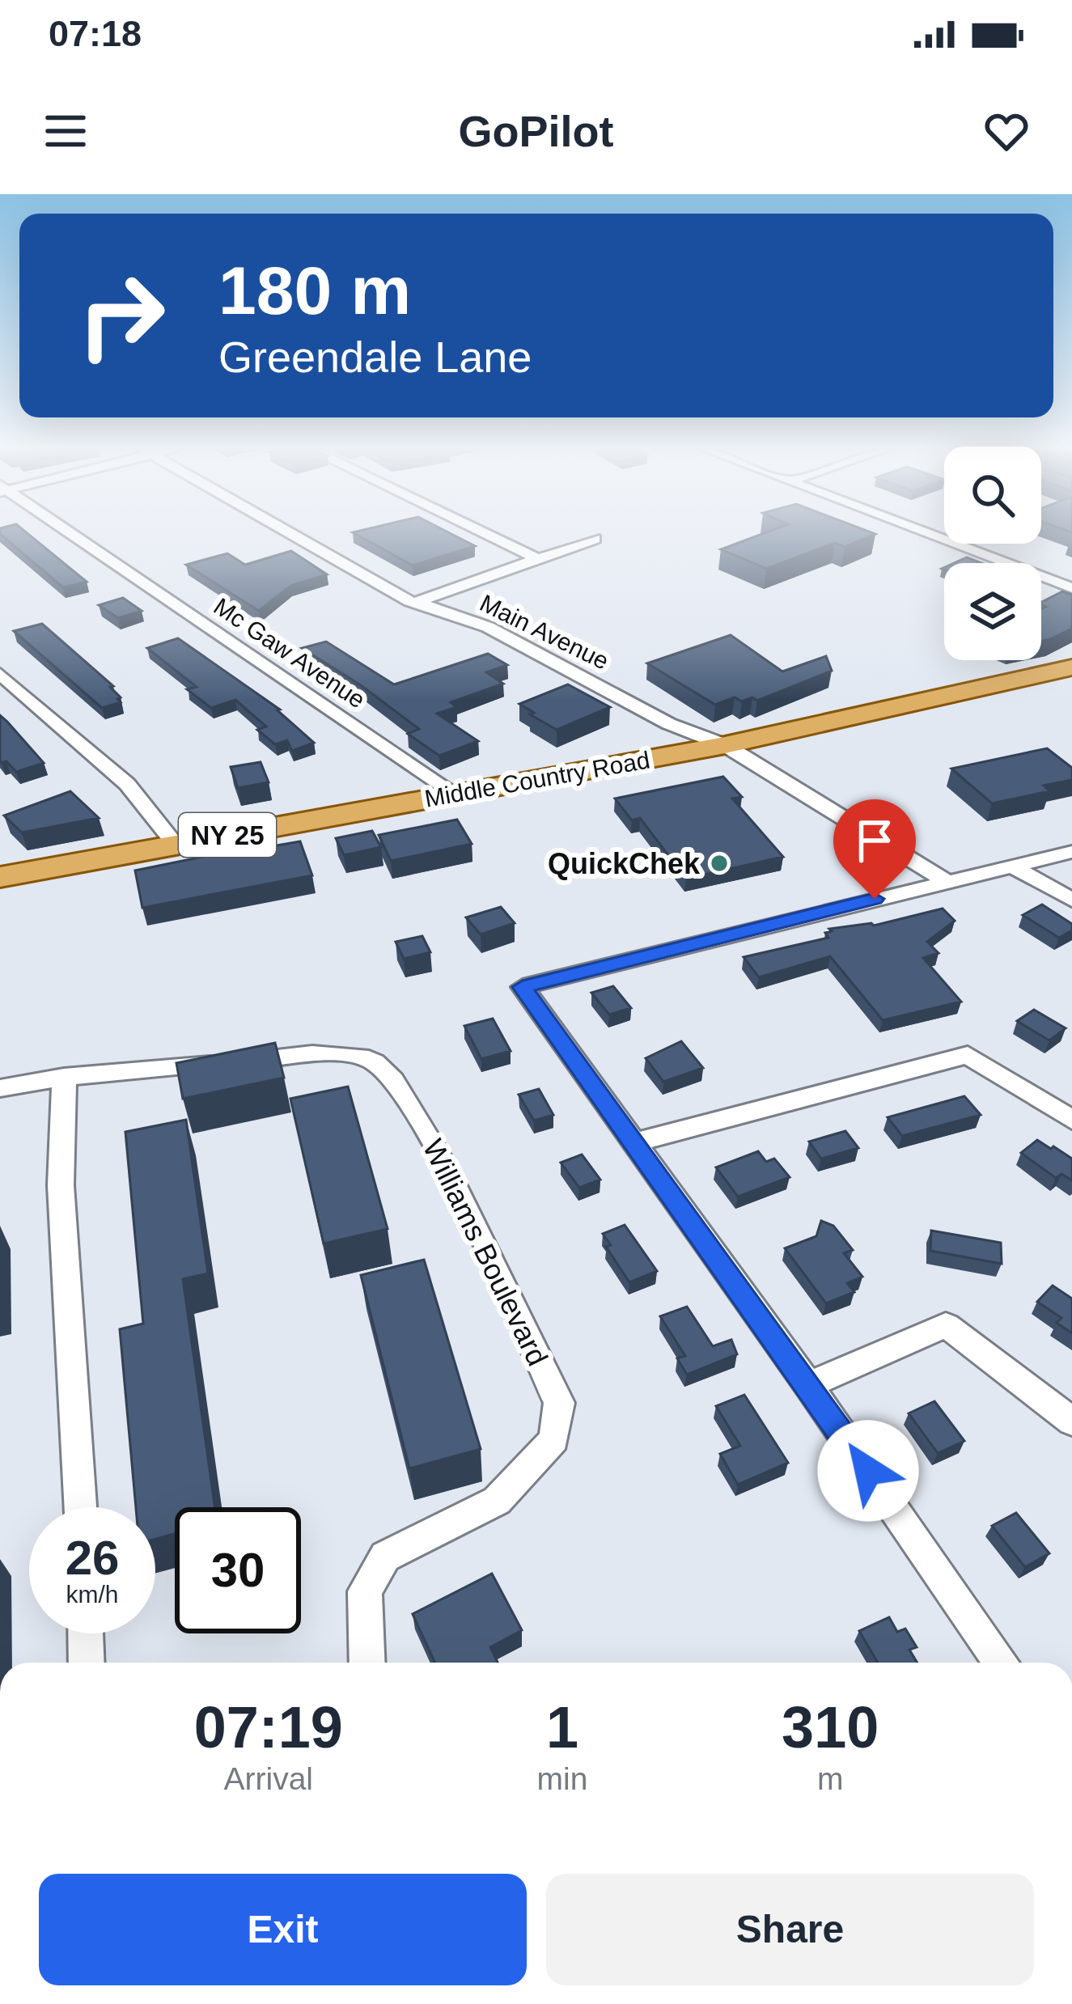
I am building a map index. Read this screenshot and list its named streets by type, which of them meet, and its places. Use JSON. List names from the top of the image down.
{
  "streets": {
    "main road": ["Middle Country Road", "NY 25"],
    "street": ["Main Avenue", "Mc Gaw Avenue", "Williams Boulevard"]
  },
  "crossings": [
    ["Main Avenue", "Middle Country Road"],
    ["Mc Gaw Avenue", "Middle Country Road"]
  ],
  "places": ["QuickChek"],
  "page": {
    "status": "07:18",
    "header": "GoPilot",
    "turn": ["180 m", "Greendale Lane"],
    "speed": "26 km/h",
    "limit": "30",
    "eta": [
      "07:19",
      "Arrival",
      "1",
      "min",
      "310",
      "m"
    ],
    "buttons": ["Exit", "Share"]
  }
}
